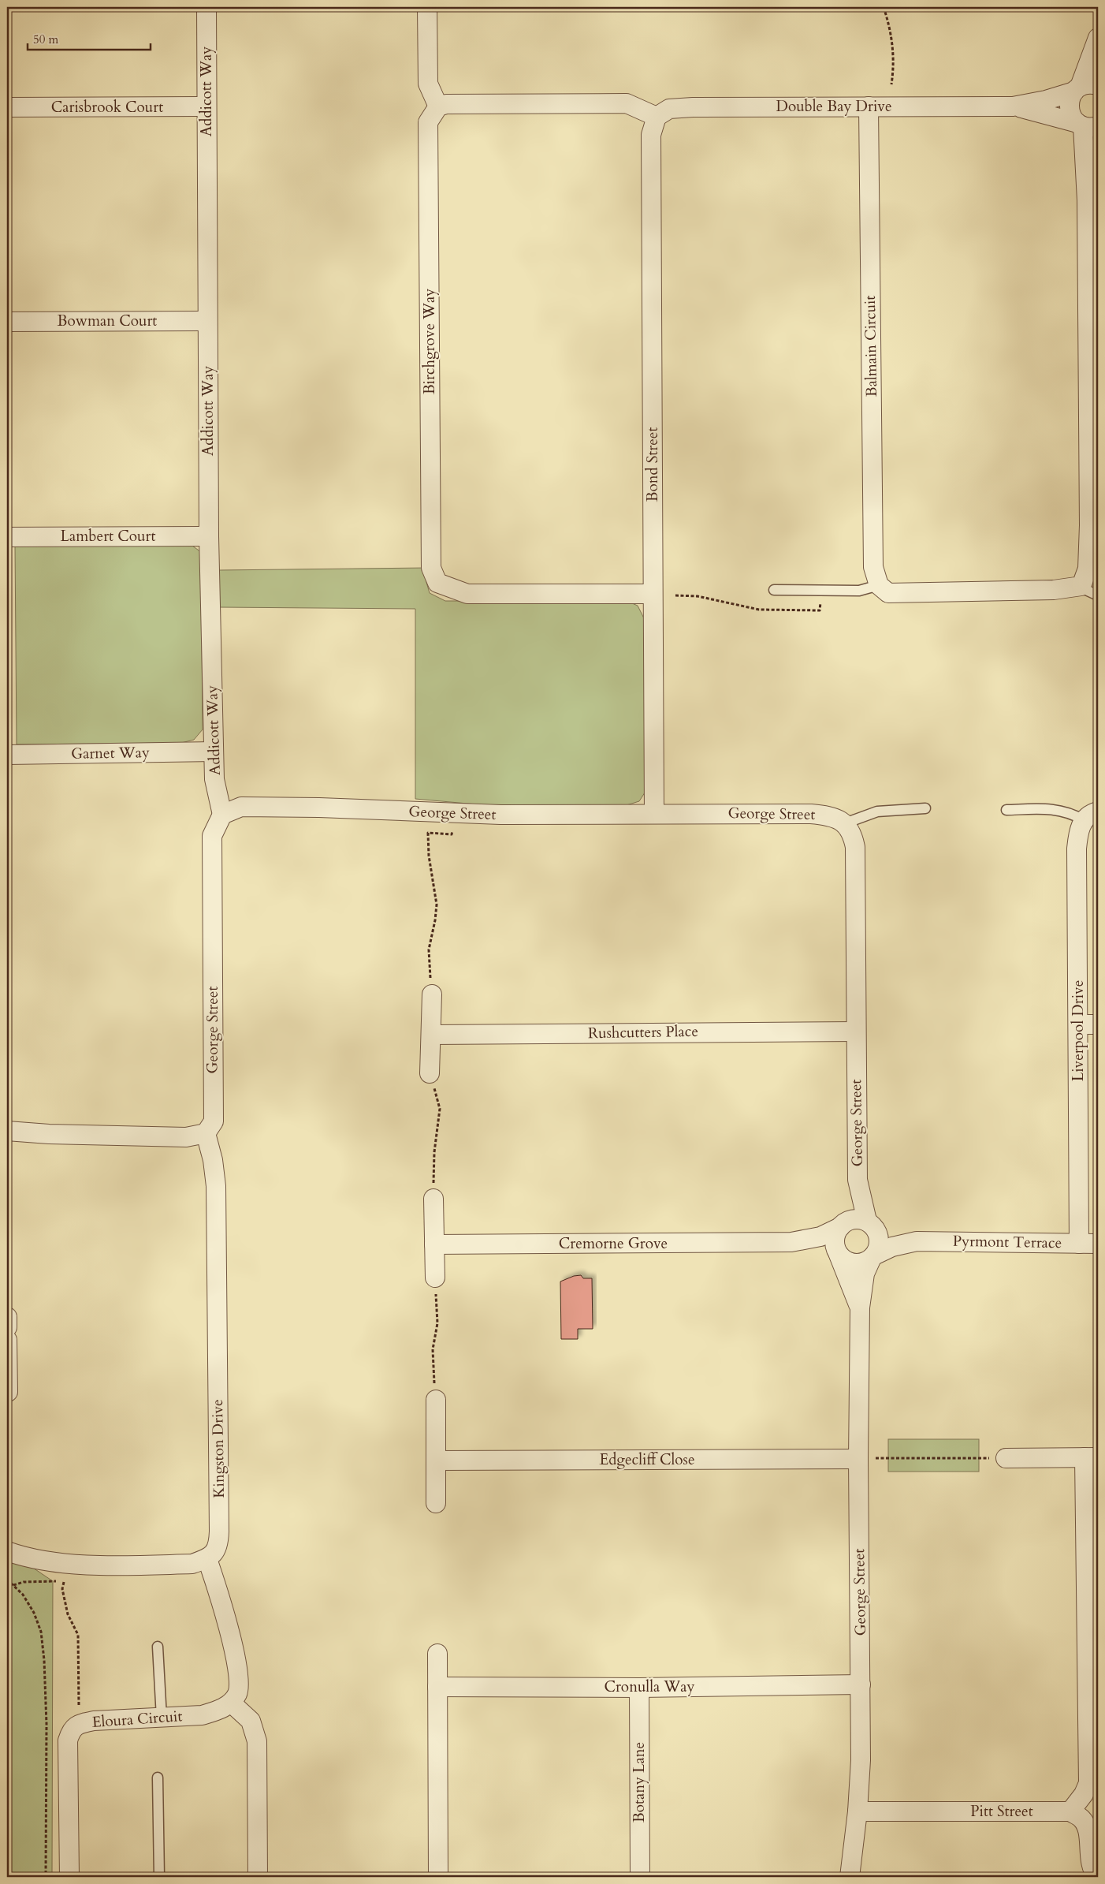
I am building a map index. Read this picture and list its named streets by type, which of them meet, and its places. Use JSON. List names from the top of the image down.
{
  "streets": {
    "street": [
      "Addicott Way",
      "Double Bay Drive",
      "Carisbrook Court",
      "Bowman Court",
      "Birchgrove Way",
      "Balmain Circuit",
      "Bond Street",
      "Lambert Court",
      "Garnet Way",
      "George Street",
      "Liverpool Drive",
      "Rushcutters Place",
      "Pyrmont Terrace",
      "Cremorne Grove",
      "Kingston Drive",
      "Edgecliff Close",
      "Cronulla Way",
      "Eloura Circuit",
      "Botany Lane",
      "Pitt Street"
    ]
  },
  "crossings": [
    ["Addicott Way", "Carisbrook Court"],
    ["Addicott Way", "Bowman Court"],
    ["Addicott Way", "Lambert Court"],
    ["Addicott Way", "Garnet Way"],
    ["Addicott Way", "George Street"],
    ["Double Bay Drive", "Balmain Circuit"],
    ["Double Bay Drive", "Bond Street"],
    ["Birchgrove Way", "Bond Street"],
    ["Bond Street", "George Street"],
    ["George Street", "Rushcutters Place"],
    ["George Street", "Pyrmont Terrace"],
    ["George Street", "Cremorne Grove"],
    ["George Street", "Kingston Drive"],
    ["George Street", "Edgecliff Close"],
    ["George Street", "Cronulla Way"],
    ["George Street", "Pitt Street"],
    ["Liverpool Drive", "Pyrmont Terrace"],
    ["Pyrmont Terrace", "Cremorne Grove"],
    ["Cronulla Way", "Botany Lane"]
  ],
  "scale_bar": "50 m"
}
